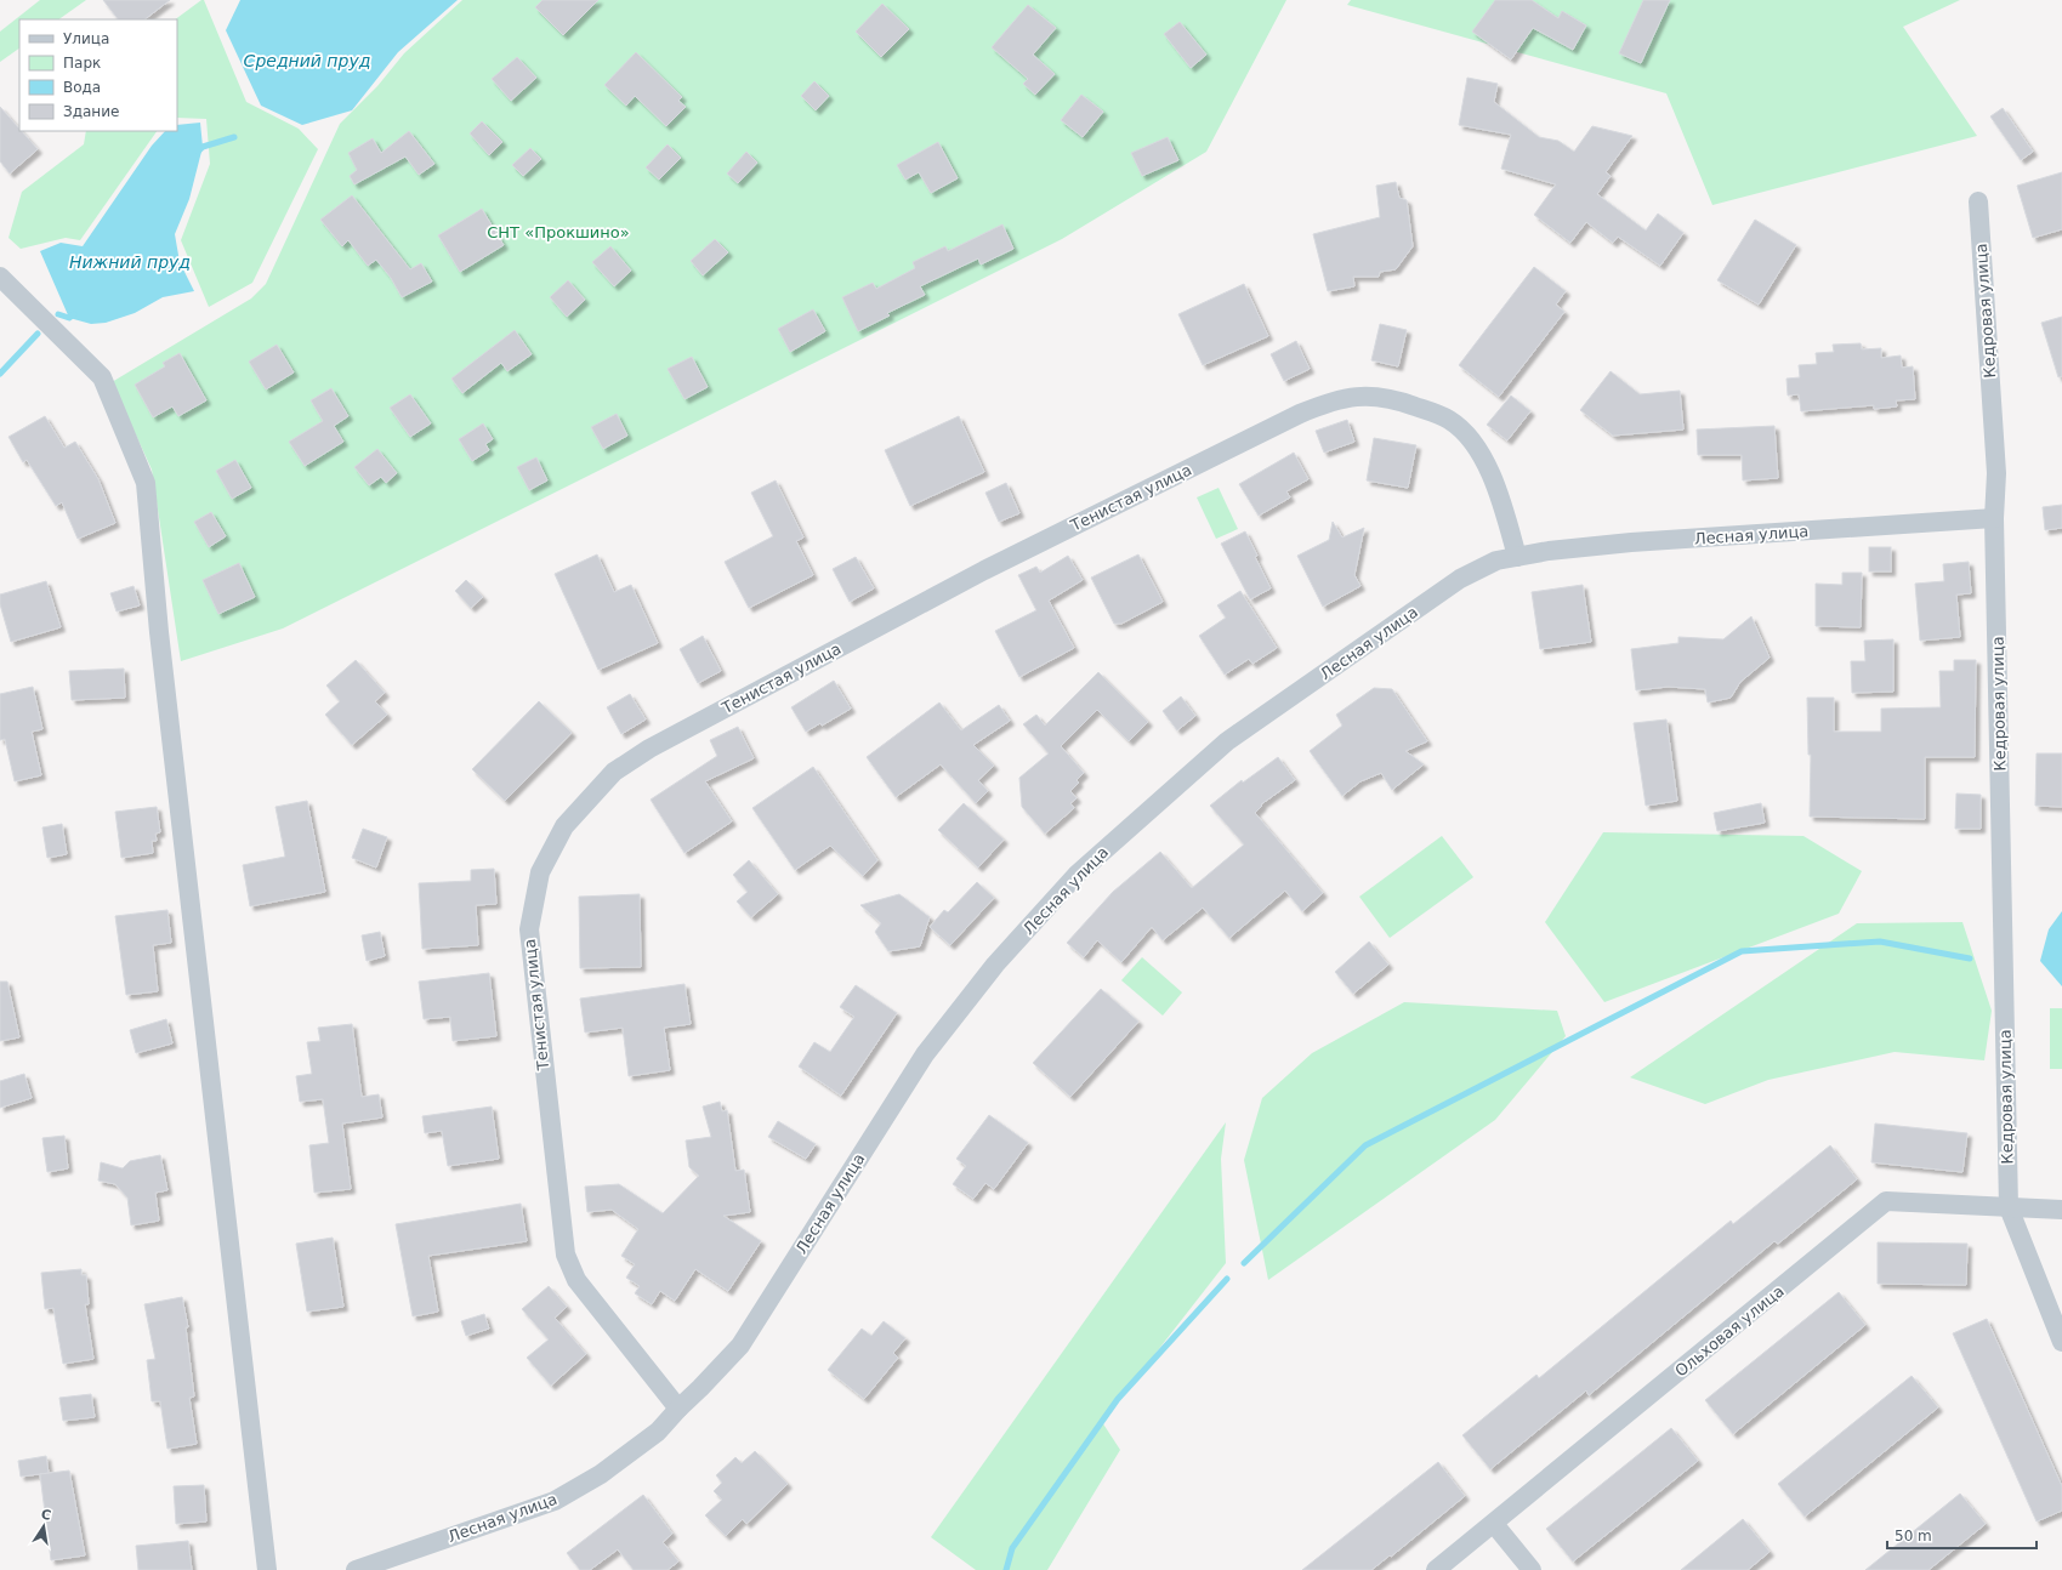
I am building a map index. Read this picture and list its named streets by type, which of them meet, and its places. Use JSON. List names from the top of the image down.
{
  "streets": {
    "street": [
      "Кедровая улица",
      "Тенистая улица",
      "Лесная улица",
      "Ольховая улица"
    ]
  },
  "crossings": [
    ["Кедровая улица", "Лесная улица"],
    ["Кедровая улица", "Ольховая улица"],
    ["Тенистая улица", "Лесная улица"]
  ],
  "water": ["Средний пруд", "Нижний пруд"],
  "parks": ["СНТ «Прокшино»"],
  "legend": [
    "Улица",
    "Парк",
    "Вода",
    "Здание"
  ],
  "scale_bar": "50 m",
  "north": "top"
}
